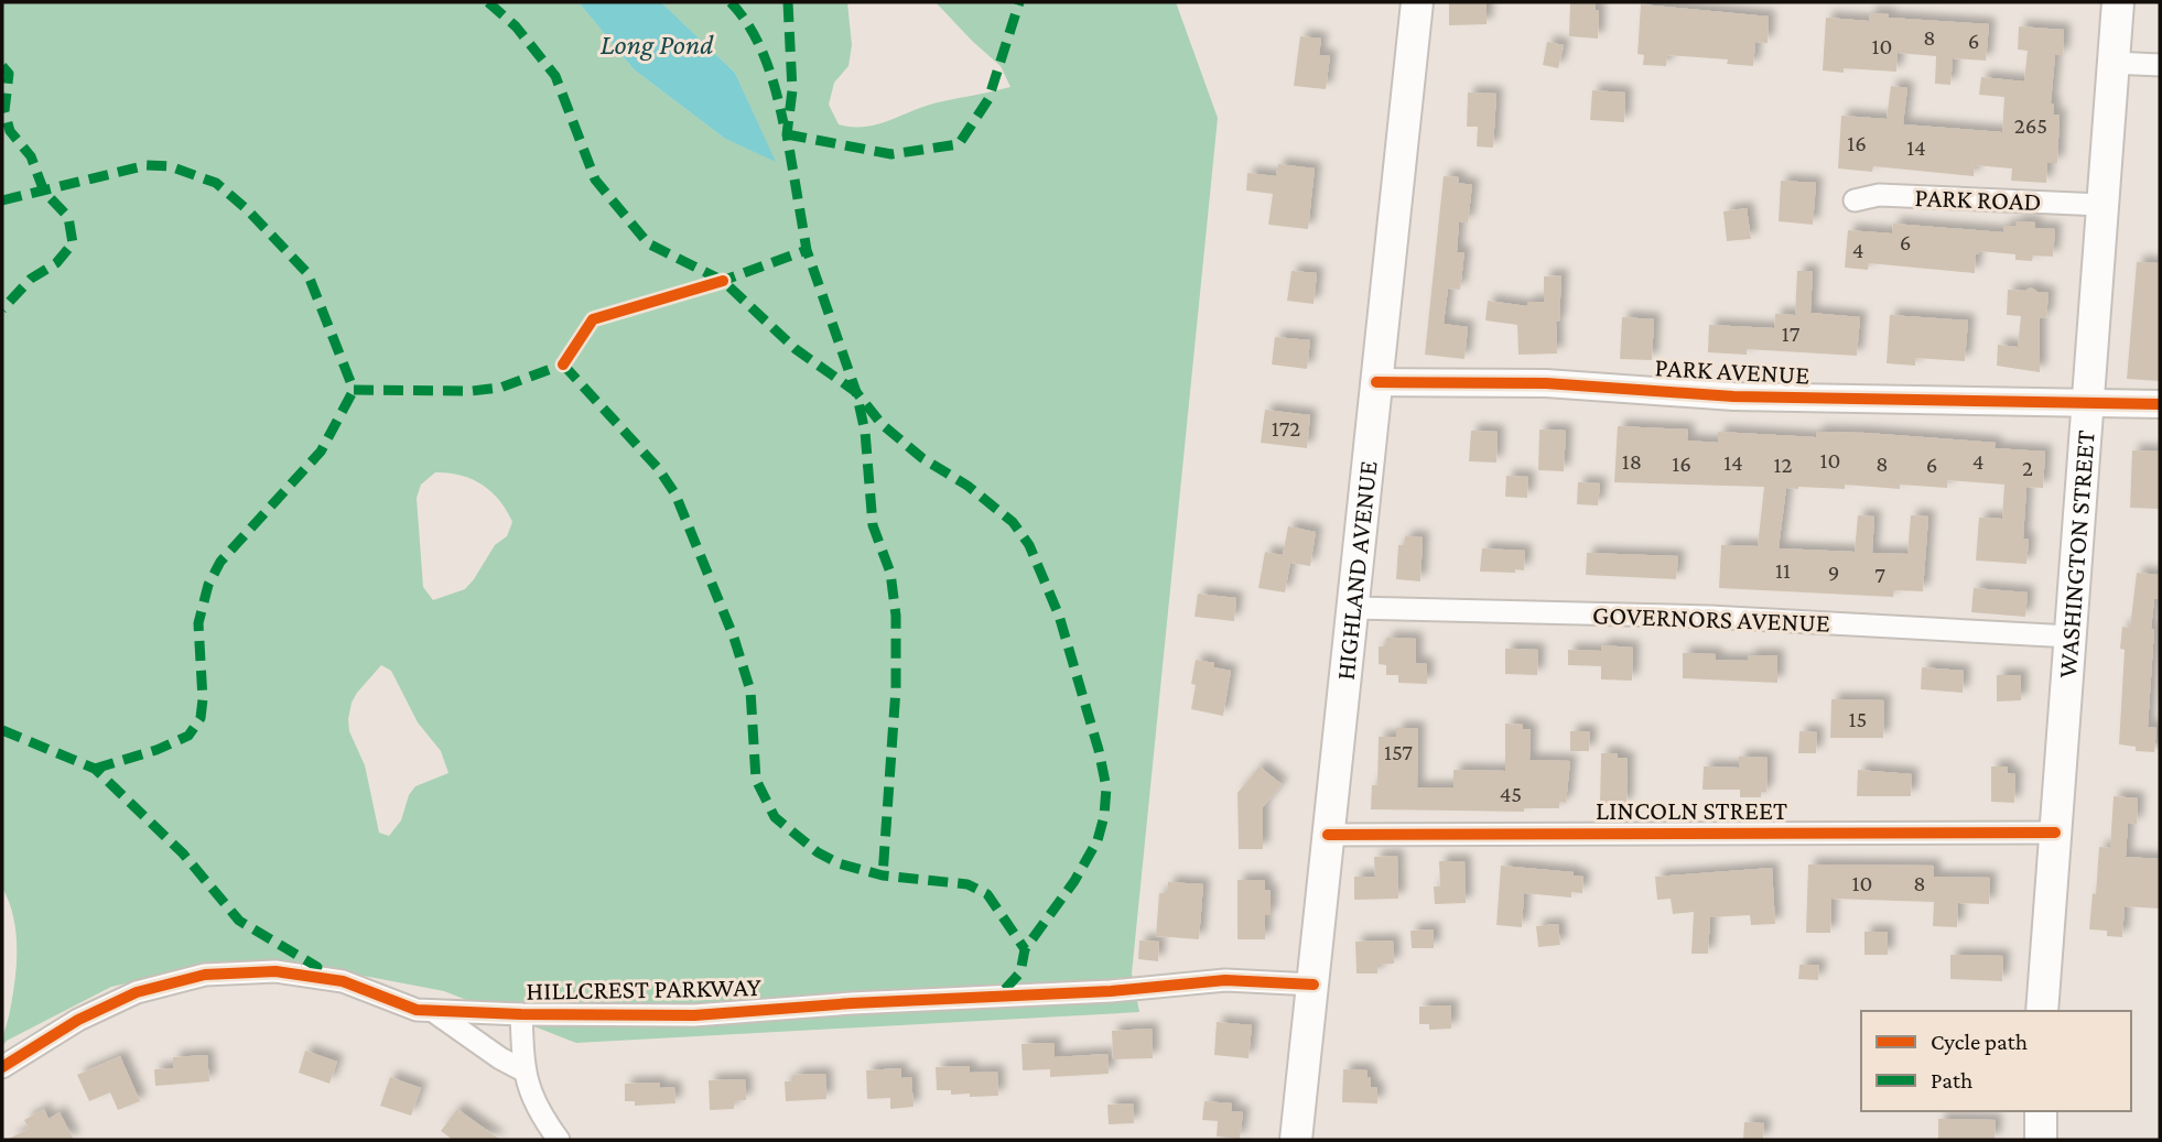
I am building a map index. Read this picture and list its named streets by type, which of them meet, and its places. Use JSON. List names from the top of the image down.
{
  "streets": {
    "main road": ["WASHINGTON STREET", "HIGHLAND AVENUE"],
    "street": [
      "PARK ROAD",
      "PARK AVENUE",
      "GOVERNORS AVENUE",
      "LINCOLN STREET",
      "HILLCREST PARKWAY"
    ]
  },
  "crossings": [
    ["PARK ROAD", "WASHINGTON STREET"],
    ["PARK AVENUE", "WASHINGTON STREET"],
    ["PARK AVENUE", "HIGHLAND AVENUE"],
    ["WASHINGTON STREET", "GOVERNORS AVENUE"],
    ["WASHINGTON STREET", "LINCOLN STREET"],
    ["HIGHLAND AVENUE", "GOVERNORS AVENUE"],
    ["HIGHLAND AVENUE", "LINCOLN STREET"],
    ["HIGHLAND AVENUE", "HILLCREST PARKWAY"]
  ],
  "water": ["Long Pond"],
  "house_numbers": [
    "8",
    "6",
    "10",
    "265",
    "16",
    "14",
    "6",
    "4",
    "17",
    "172",
    "10",
    "18",
    "4",
    "14",
    "16",
    "8",
    "12",
    "6",
    "2",
    "11",
    "9",
    "7",
    "15",
    "157",
    "45",
    "10",
    "8"
  ],
  "legend": ["Cycle path", "Path"]
}
